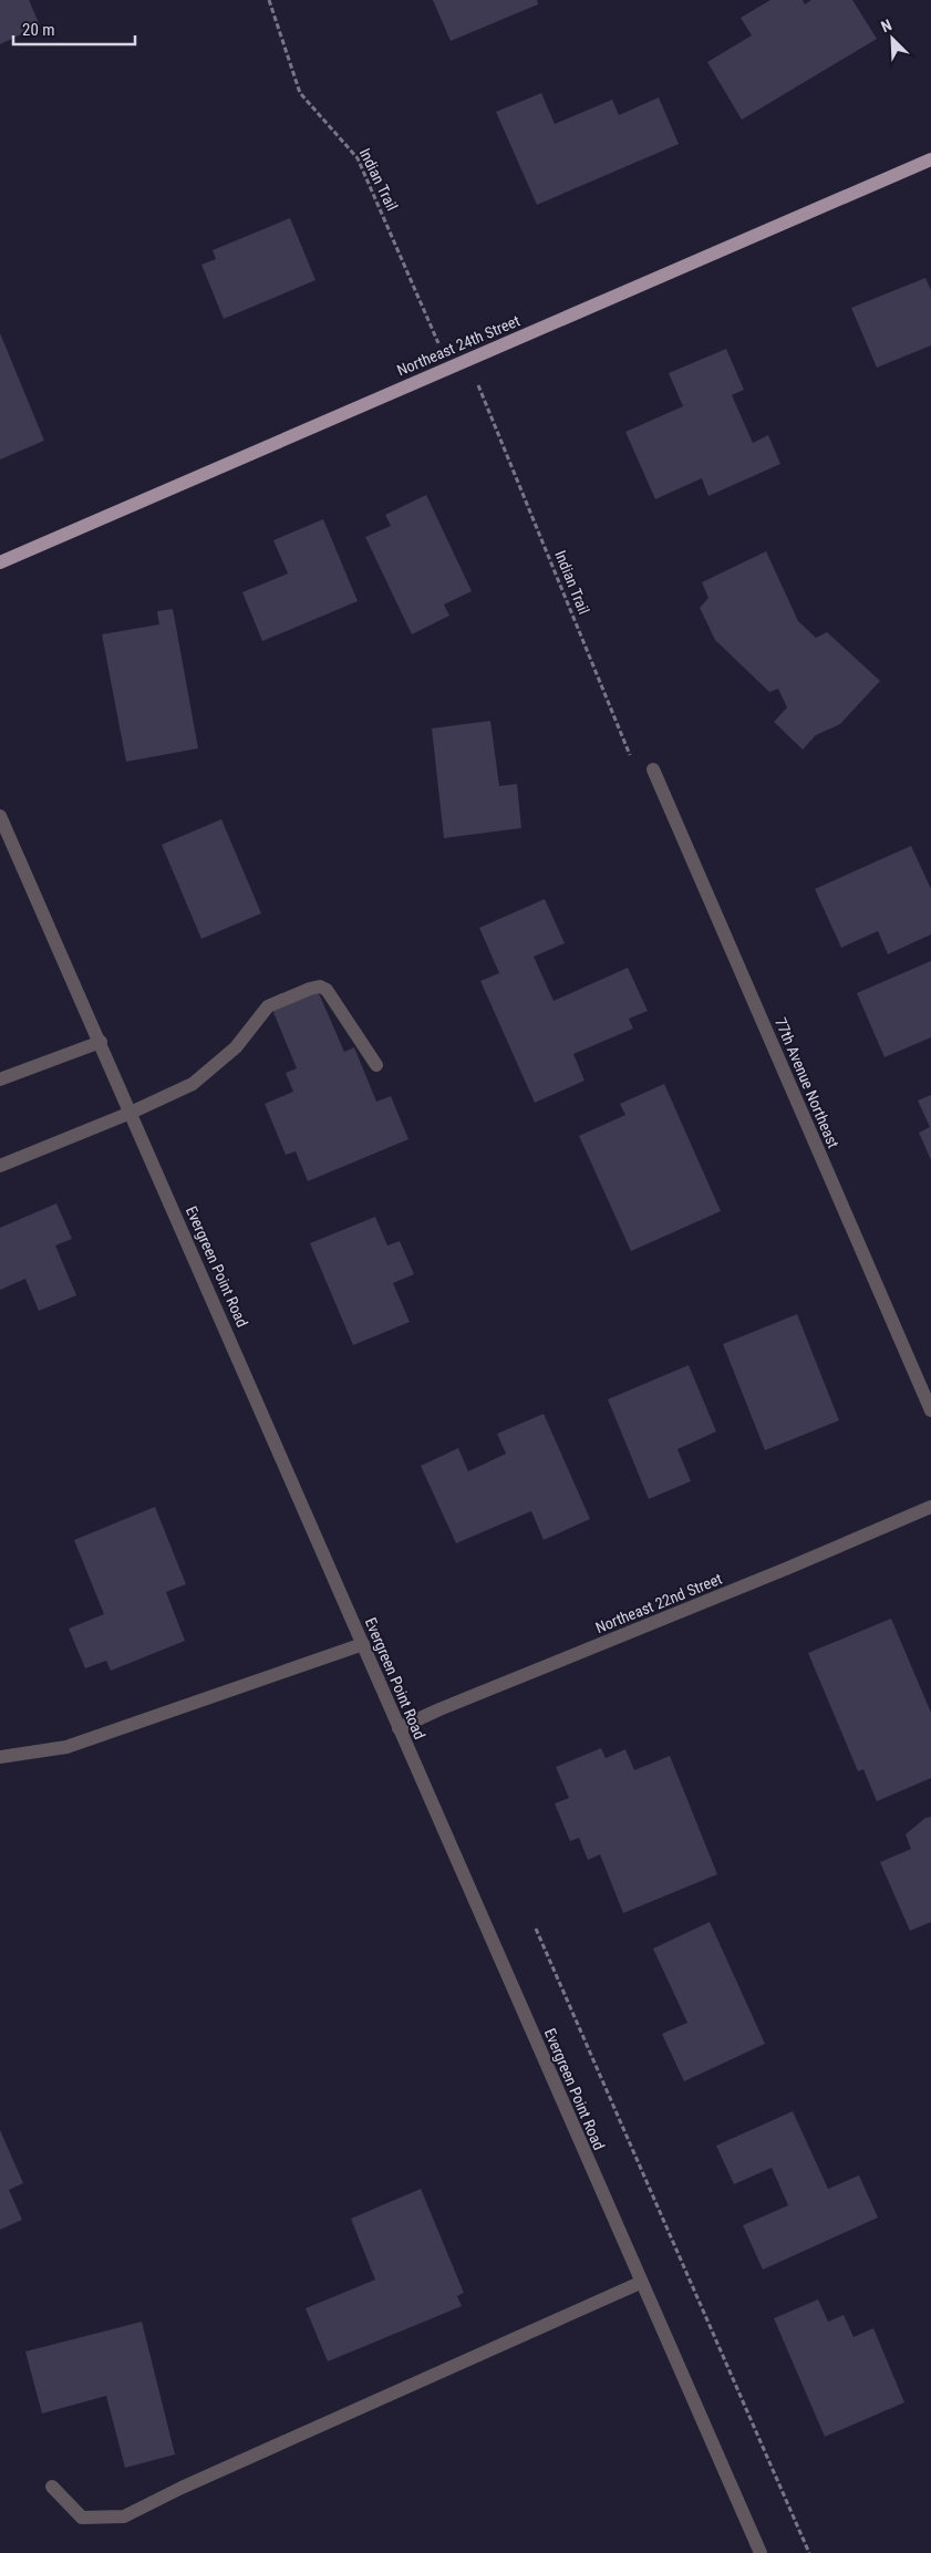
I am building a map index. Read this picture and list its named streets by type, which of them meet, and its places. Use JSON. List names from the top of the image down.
{
  "streets": {
    "main road": ["Northeast 24th Street"],
    "street": ["77th Avenue Northeast", "Evergreen Point Road", "Northeast 22nd Street"],
    "path": ["Indian Trail"]
  },
  "crossings": [
    ["Indian Trail", "77th Avenue Northeast"],
    ["Evergreen Point Road", "Northeast 22nd Street"]
  ],
  "scale_bar": "20 m",
  "north": "top left"
}
